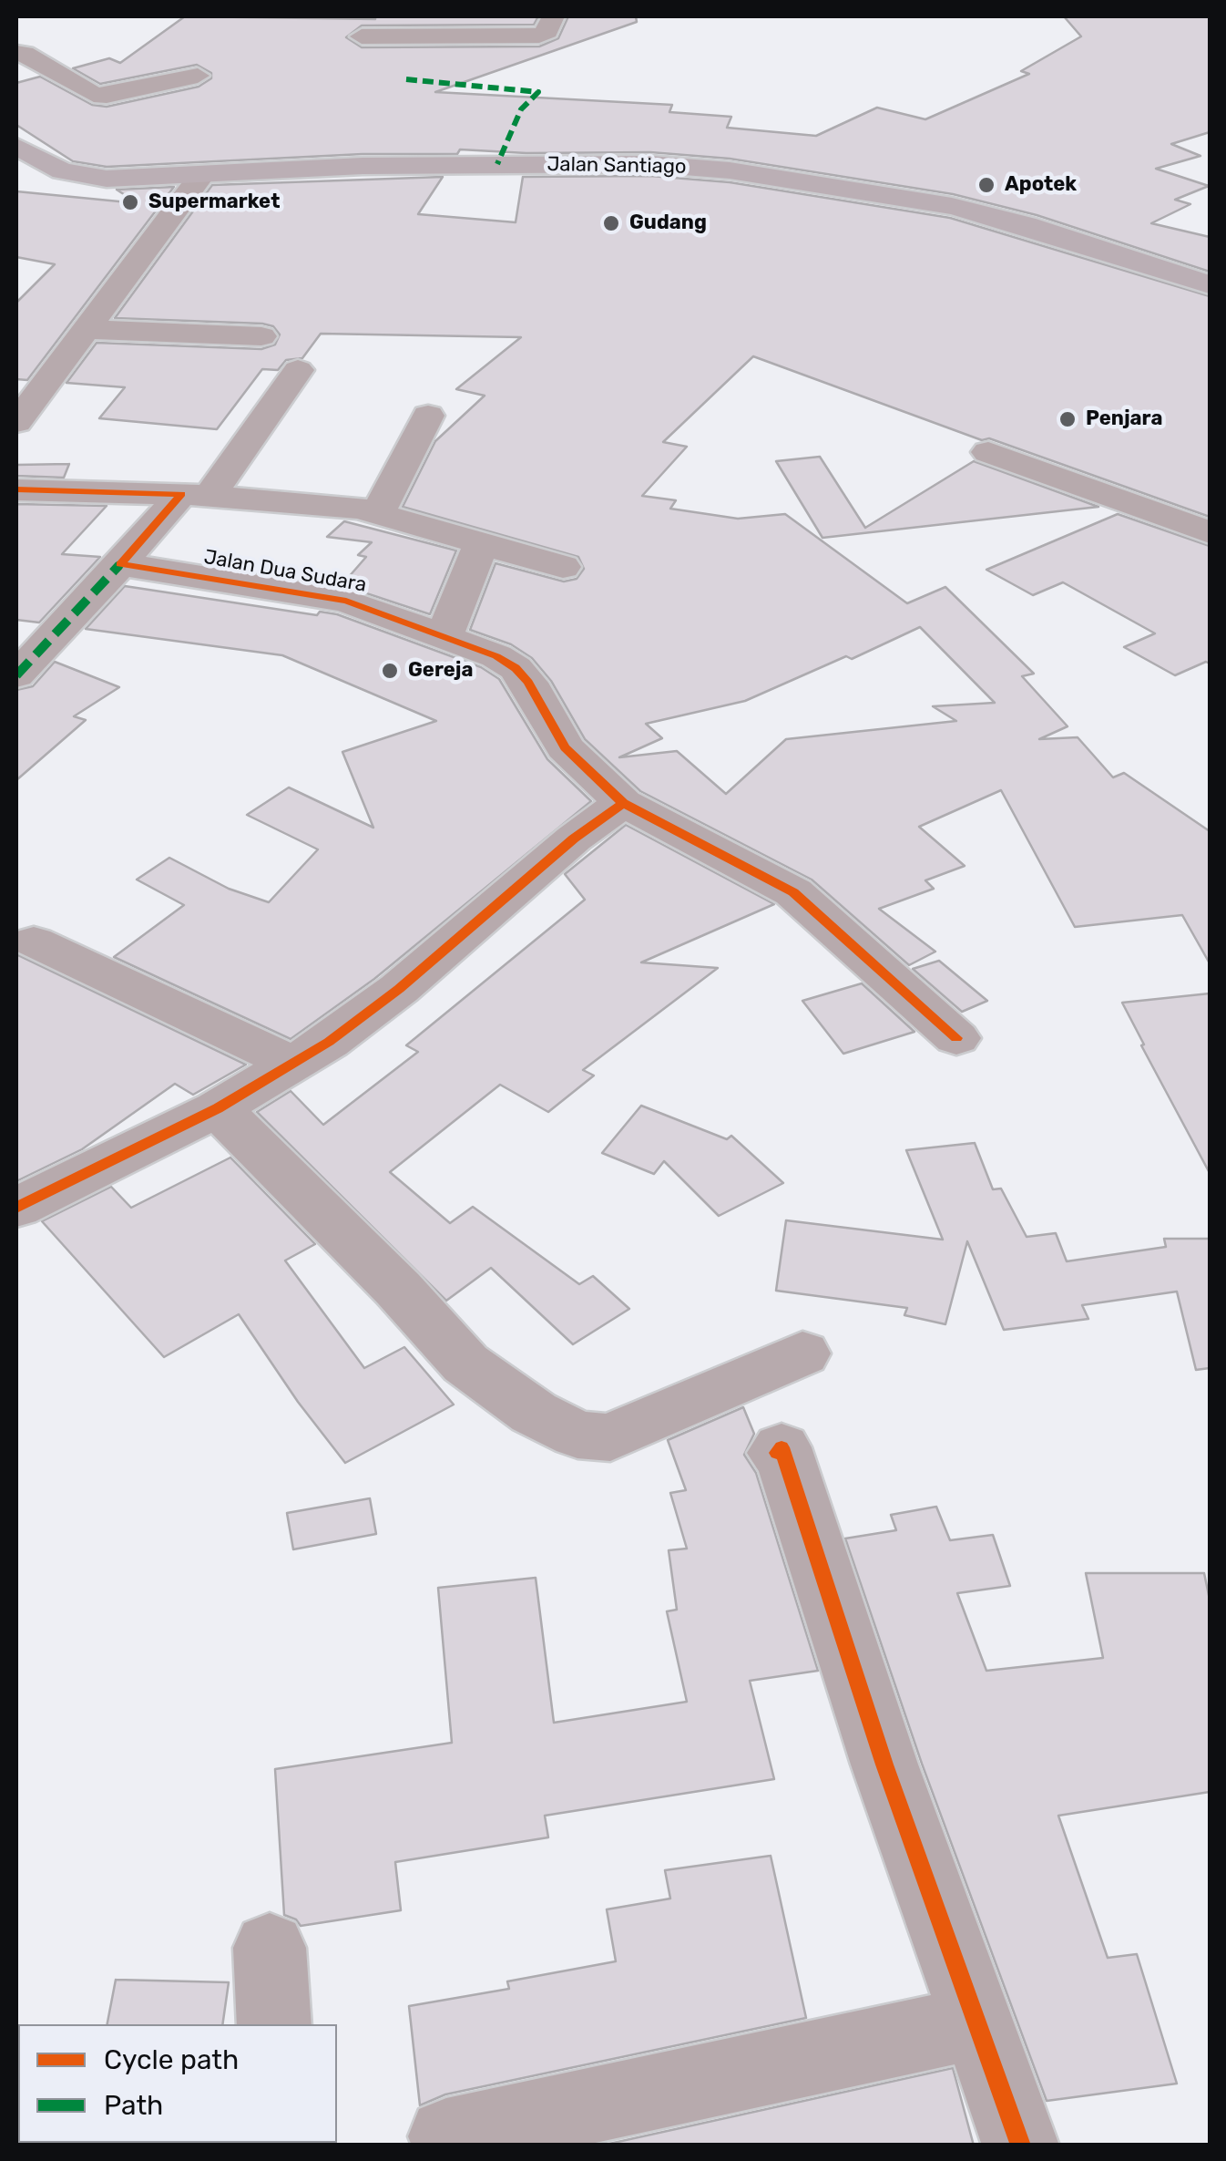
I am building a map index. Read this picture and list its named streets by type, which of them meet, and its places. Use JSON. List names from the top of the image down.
{
  "streets": {
    "highway": ["Jalan Santiago"],
    "street": ["Jalan Dua Sudara"]
  },
  "places": [
    "Apotek",
    "Supermarket",
    "Gudang",
    "Penjara",
    "Gereja"
  ],
  "legend": ["Cycle path", "Path"]
}
